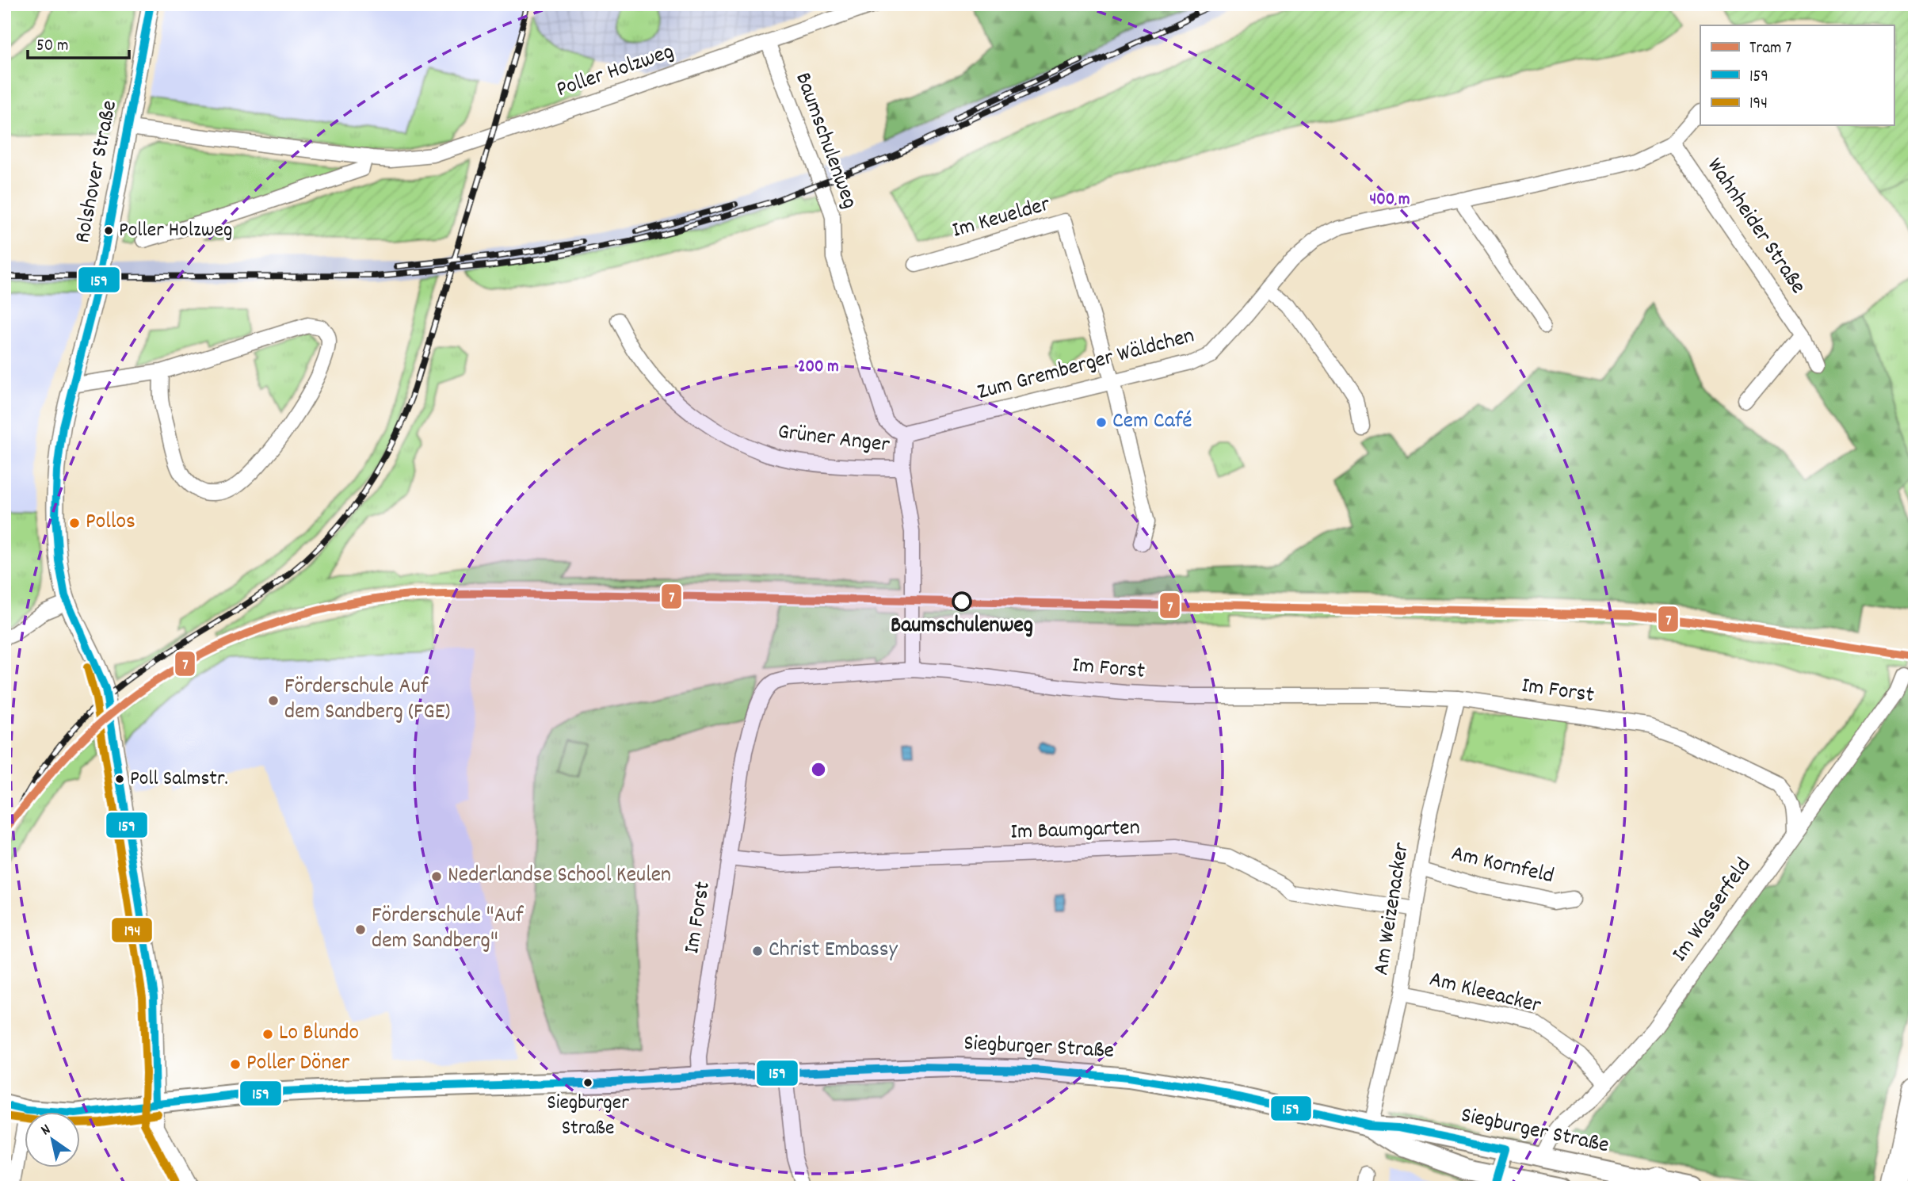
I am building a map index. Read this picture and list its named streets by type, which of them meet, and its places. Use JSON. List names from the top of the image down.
{
  "streets": {
    "main road": ["Siegburger Straße"],
    "street": [
      "Poller Holzweg",
      "Baumschulenweg",
      "Rolshover Straße",
      "Im Keuelder",
      "Wahnheider Straße",
      "Zum Gremberger Wäldchen",
      "Grüner Anger",
      "Im Forst",
      "Im Baumgarten",
      "Am Kornfeld",
      "Am Weizenacker",
      "Im Wasserfeld",
      "Am Kleeacker"
    ]
  },
  "crossings": [
    ["Poller Holzweg", "Baumschulenweg"],
    ["Poller Holzweg", "Rolshover Straße"],
    ["Baumschulenweg", "Zum Gremberger Wäldchen"],
    ["Rolshover Straße", "Siegburger Straße"],
    ["Im Keuelder", "Zum Gremberger Wäldchen"],
    ["Wahnheider Straße", "Zum Gremberger Wäldchen"],
    ["Im Forst", "Im Baumgarten"],
    ["Im Forst", "Am Weizenacker"],
    ["Im Forst", "Im Wasserfeld"],
    ["Im Forst", "Siegburger Straße"],
    ["Im Baumgarten", "Am Weizenacker"],
    ["Am Kornfeld", "Am Weizenacker"],
    ["Am Weizenacker", "Am Kleeacker"],
    ["Am Weizenacker", "Siegburger Straße"],
    ["Im Wasserfeld", "Am Kleeacker"],
    ["Im Wasserfeld", "Siegburger Straße"]
  ],
  "places": [
    "Poller Holzweg",
    "Cem Café",
    "Pollos",
    "Baumschulenweg",
    "Förderschule Auf dem Sandberg (FGE)",
    "Poll Salmstr.",
    "Nederlandse School Keulen",
    "Förderschule \"Auf dem Sandberg\"",
    "Christ Embassy",
    "Lo Blundo",
    "Poller Döner",
    "Siegburger Straße"
  ],
  "lines": ["transit line 159", "tram line 7", "transit line 194"],
  "legend": ["Tram 7", "159", "194"],
  "scale_bar": "50 m",
  "north": "top left",
  "rings": ["400 m", "200 m"]
}
